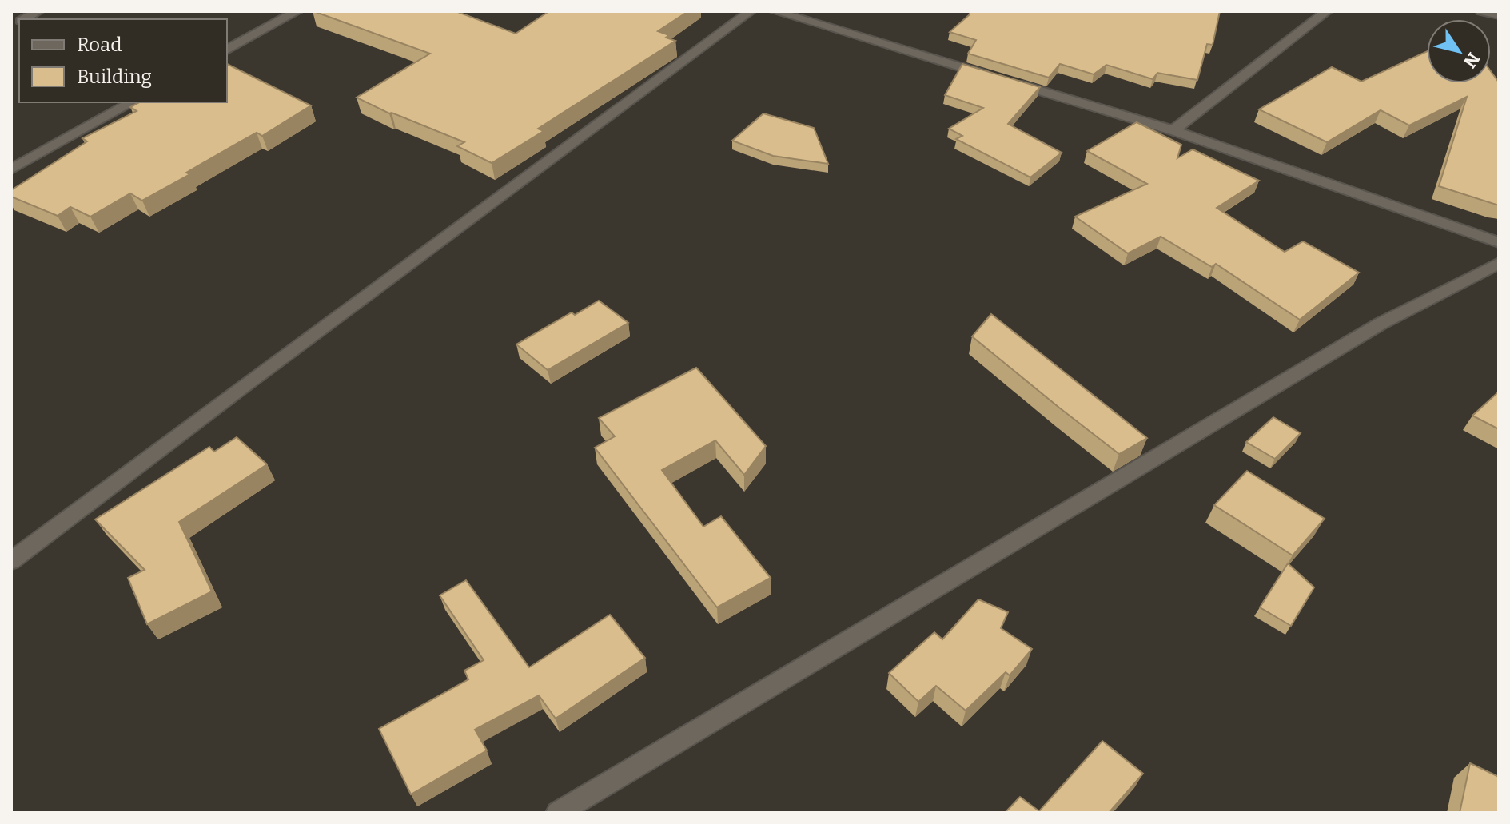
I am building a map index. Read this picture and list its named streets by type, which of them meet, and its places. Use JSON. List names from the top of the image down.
{
  "legend": ["Road", "Building"],
  "north": "bottom right"
}
